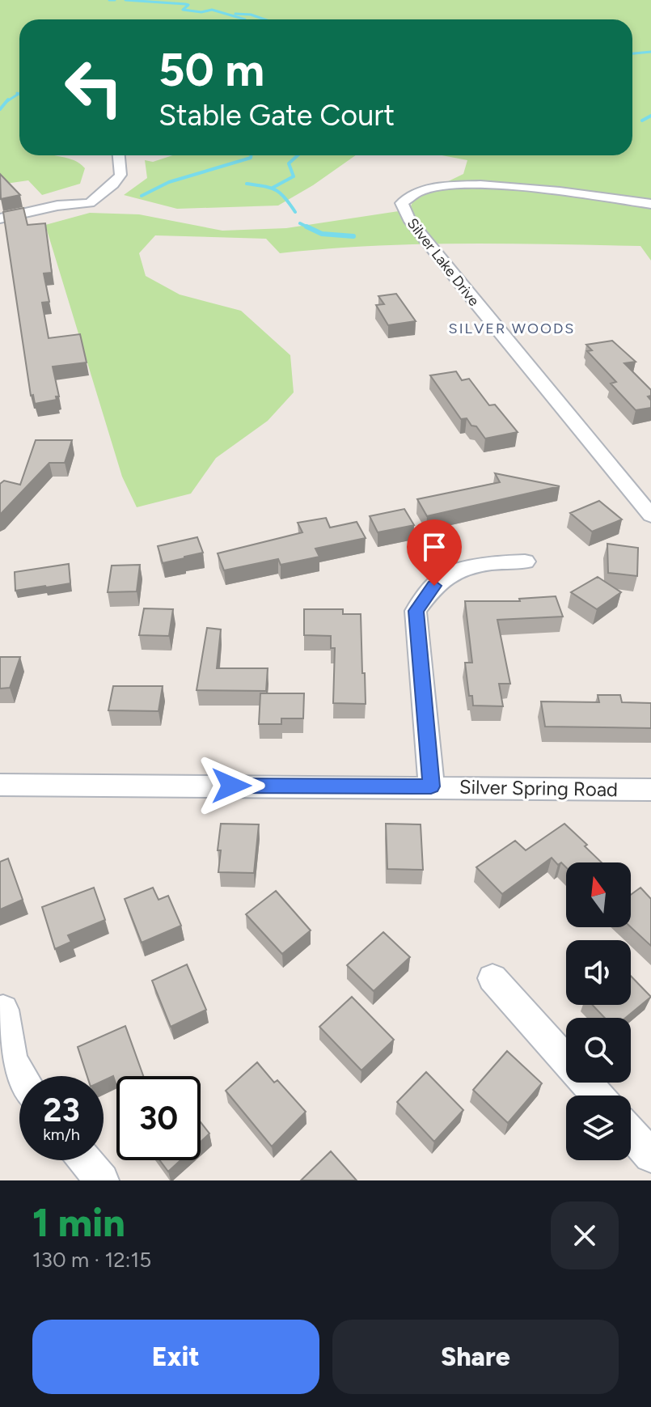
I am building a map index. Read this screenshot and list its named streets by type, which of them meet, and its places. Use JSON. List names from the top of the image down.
{
  "streets": {
    "street": ["Silver Lake Drive", "Silver Spring Road"]
  },
  "districts": ["SILVER WOODS"],
  "north": "top",
  "page": {
    "turn": ["50 m", "Stable Gate Court"],
    "speed": "23 km/h",
    "limit": "30",
    "heading": ["1 min", "130 m · 12:15"],
    "buttons": ["Exit", "Share"]
  }
}
